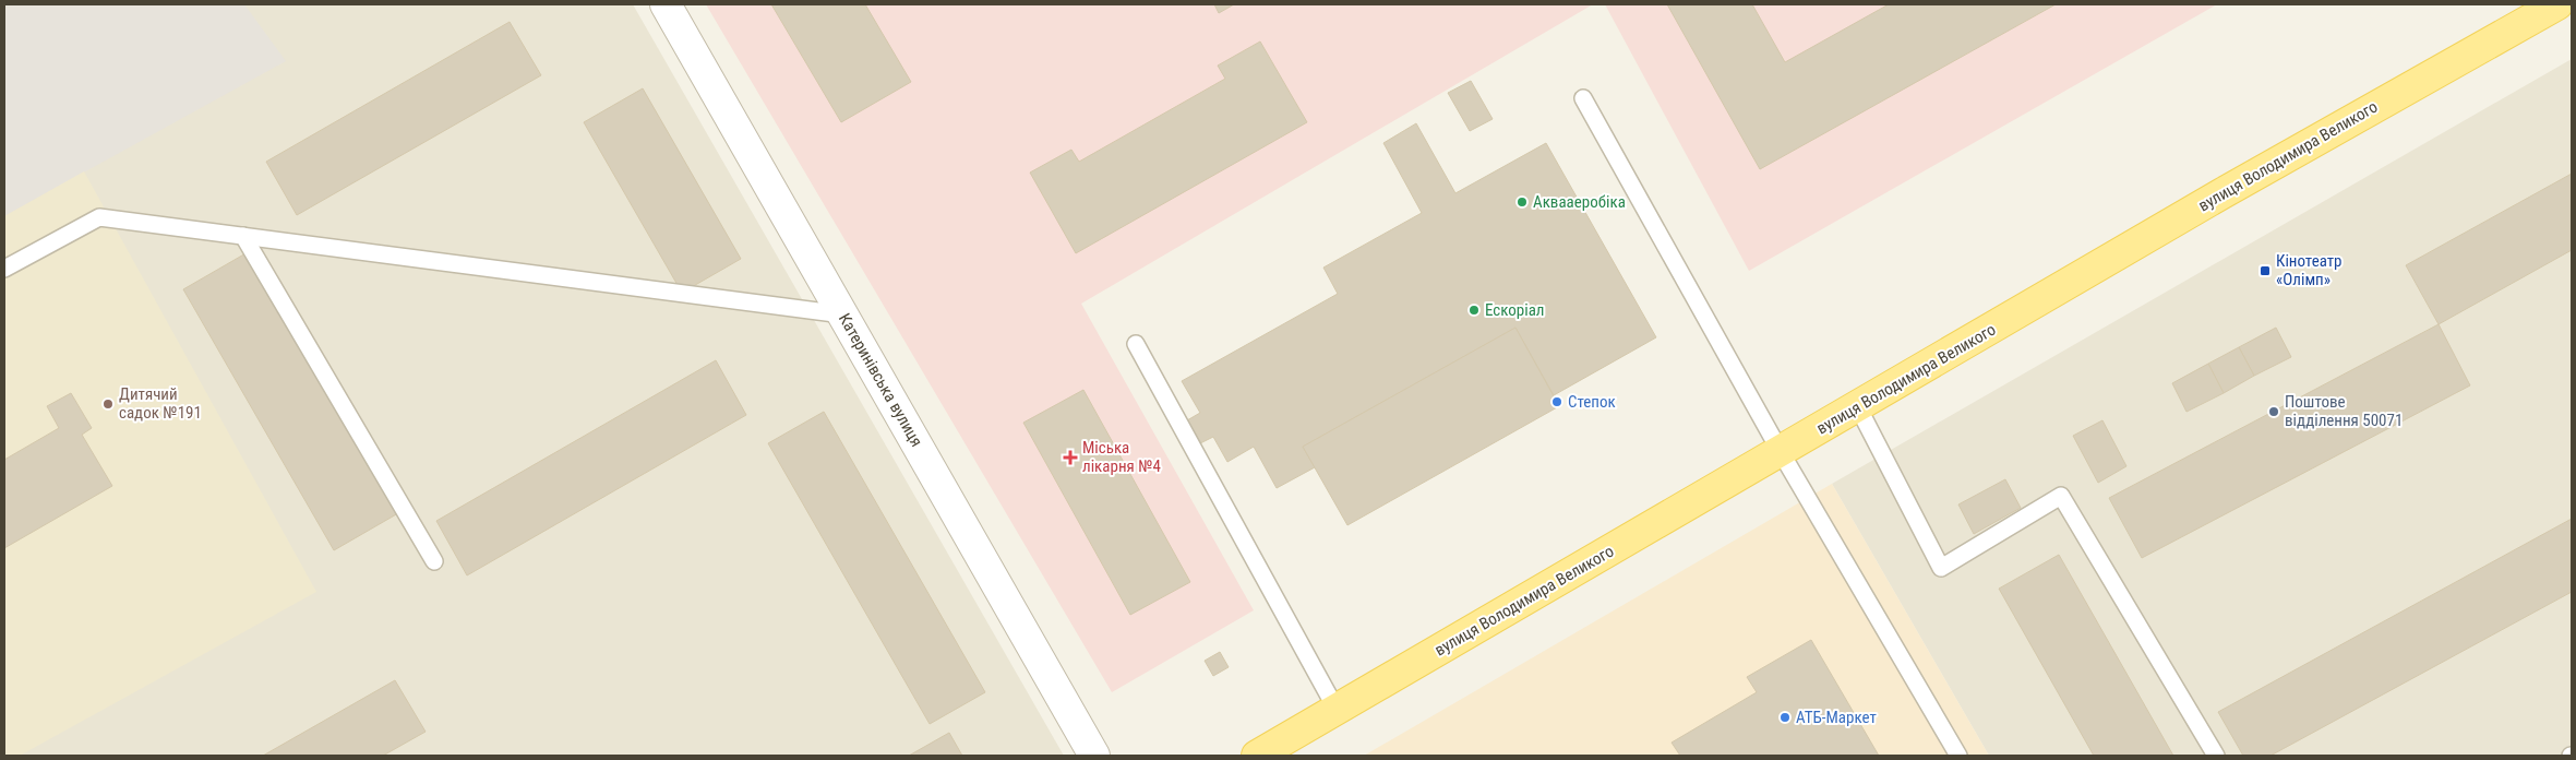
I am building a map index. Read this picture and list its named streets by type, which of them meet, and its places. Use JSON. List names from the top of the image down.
{
  "streets": {
    "main road": ["вулиця Володимира Великого"],
    "street": ["Катеринівська вулиця"]
  },
  "places": {
    "other": [
      "Аквааеробіка",
      "Ескоріал",
      "Степок",
      "Дитячий садок №191",
      "Поштове відділення 50071",
      "АТБ-Маркет"
    ],
    "transit": ["Кінотеатр «Олімп»"],
    "health": ["Міська лікарня №4"]
  }
}
